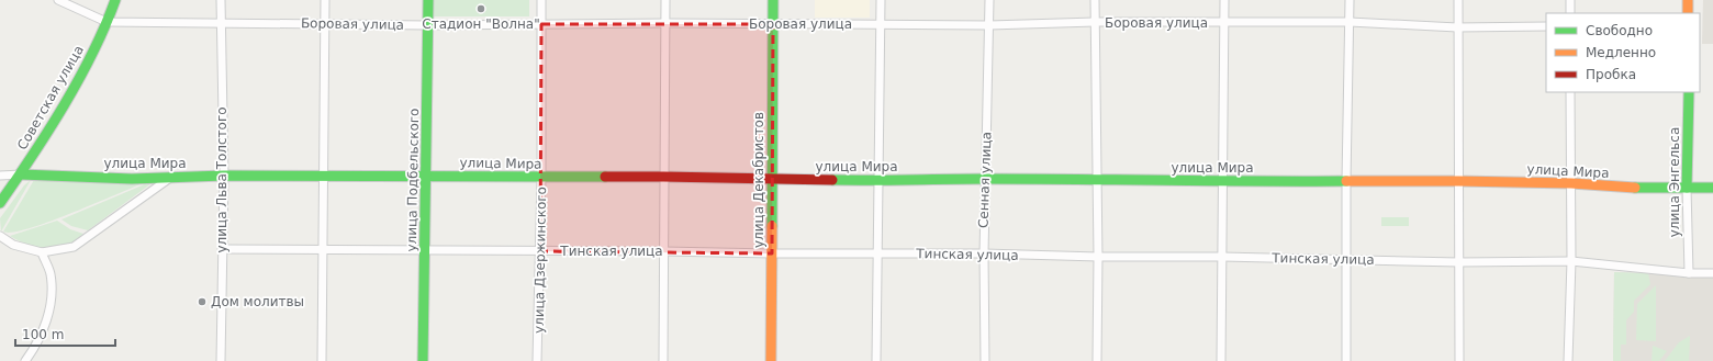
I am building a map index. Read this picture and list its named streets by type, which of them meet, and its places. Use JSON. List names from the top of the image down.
{
  "streets": {
    "main road": [
      "Советская улица",
      "улица Мира",
      "улица Подбельского",
      "улица Декабристов",
      "улица Энгельса"
    ],
    "street": [
      "Боровая улица",
      "улица Льва Толстого",
      "Сенная улица",
      "Тинская улица",
      "улица Дзержинского"
    ]
  },
  "crossings": [
    ["Боровая улица", "Советская улица"],
    ["Боровая улица", "улица Льва Толстого"],
    ["Боровая улица", "улица Подбельского"],
    ["Боровая улица", "улица Декабристов"],
    ["Боровая улица", "Сенная улица"],
    ["Боровая улица", "улица Дзержинского"],
    ["Советская улица", "улица Мира"],
    ["улица Мира", "улица Льва Толстого"],
    ["улица Мира", "улица Подбельского"],
    ["улица Мира", "улица Декабристов"],
    ["улица Мира", "Сенная улица"],
    ["улица Мира", "улица Энгельса"],
    ["улица Мира", "улица Дзержинского"],
    ["улица Льва Толстого", "Тинская улица"],
    ["улица Подбельского", "Тинская улица"],
    ["улица Декабристов", "Тинская улица"],
    ["Сенная улица", "Тинская улица"],
    ["улица Энгельса", "Тинская улица"],
    ["Тинская улица", "улица Дзержинского"]
  ],
  "places": ["Стадион \"Волна\"", "Дом молитвы"],
  "legend": ["Свободно", "Медленно", "Пробка"],
  "scale_bar": "100 m"
}
